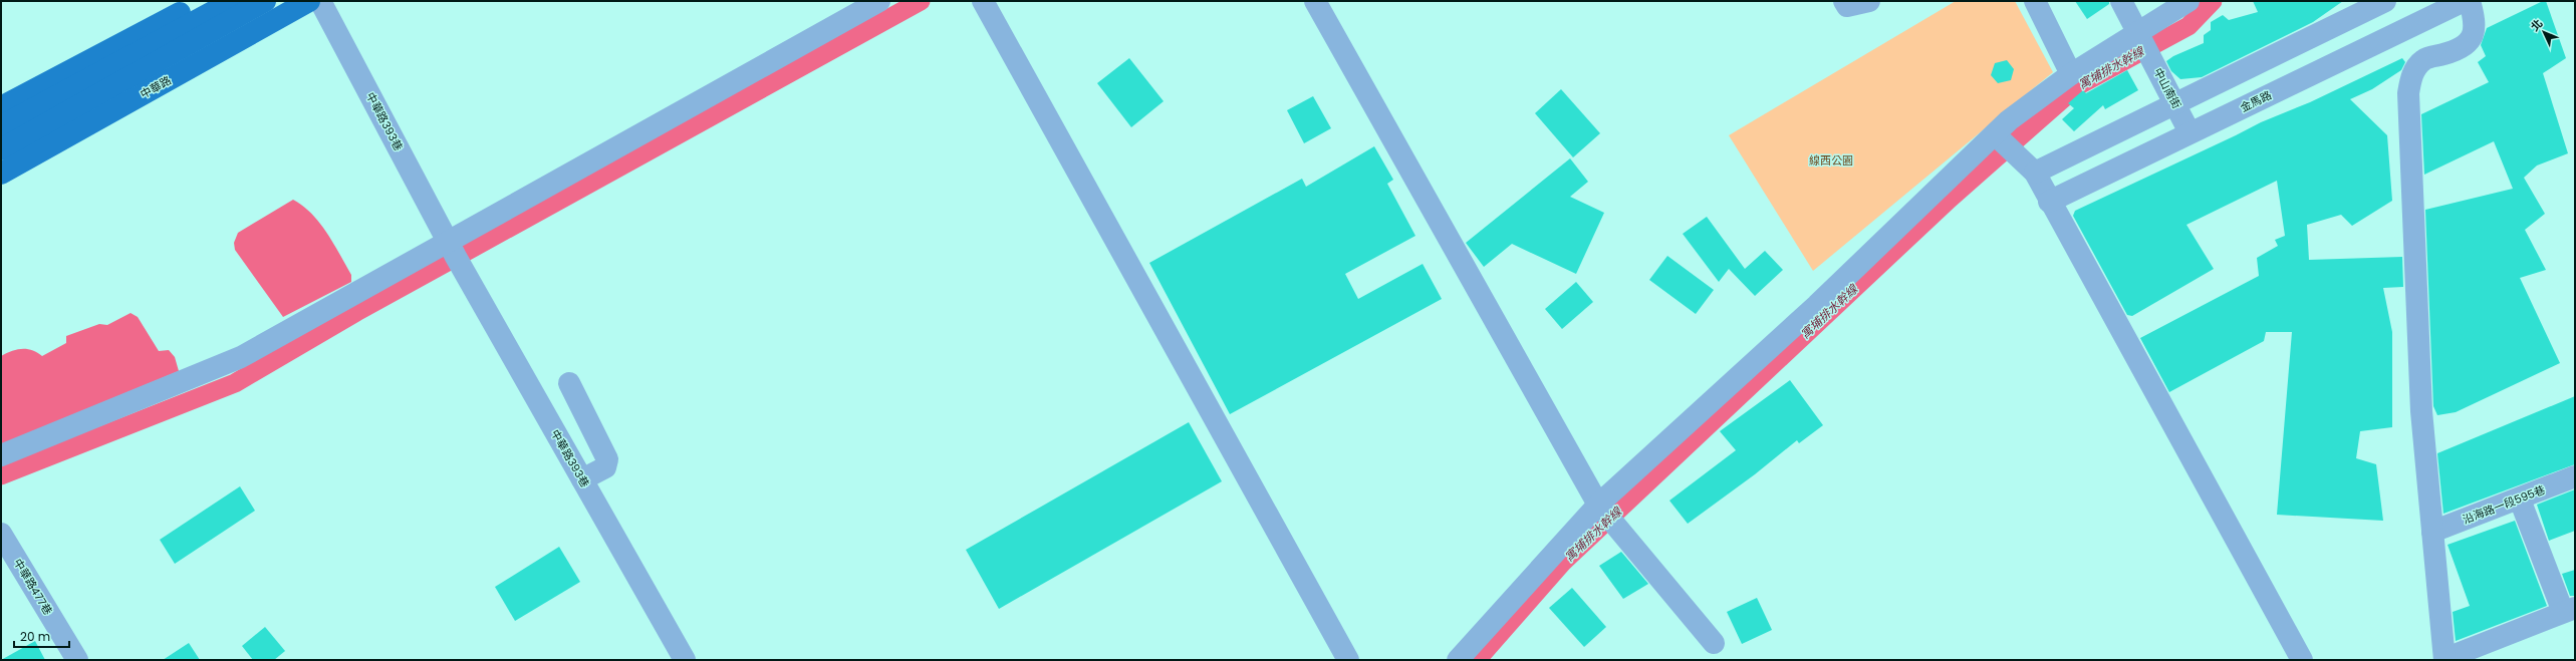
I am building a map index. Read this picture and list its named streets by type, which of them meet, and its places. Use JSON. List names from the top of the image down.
{
  "streets": {
    "main road": ["中華路"],
    "street": [
      "中山南街",
      "金馬路",
      "中華路393巷",
      "沿海路一段595巷",
      "中華路477巷"
    ]
  },
  "crossings": [
    ["中山南街", "金馬路"]
  ],
  "water": ["寓埔排水幹線"],
  "parks": ["線西公園"],
  "scale_bar": "20 m",
  "north": "top left"
}
